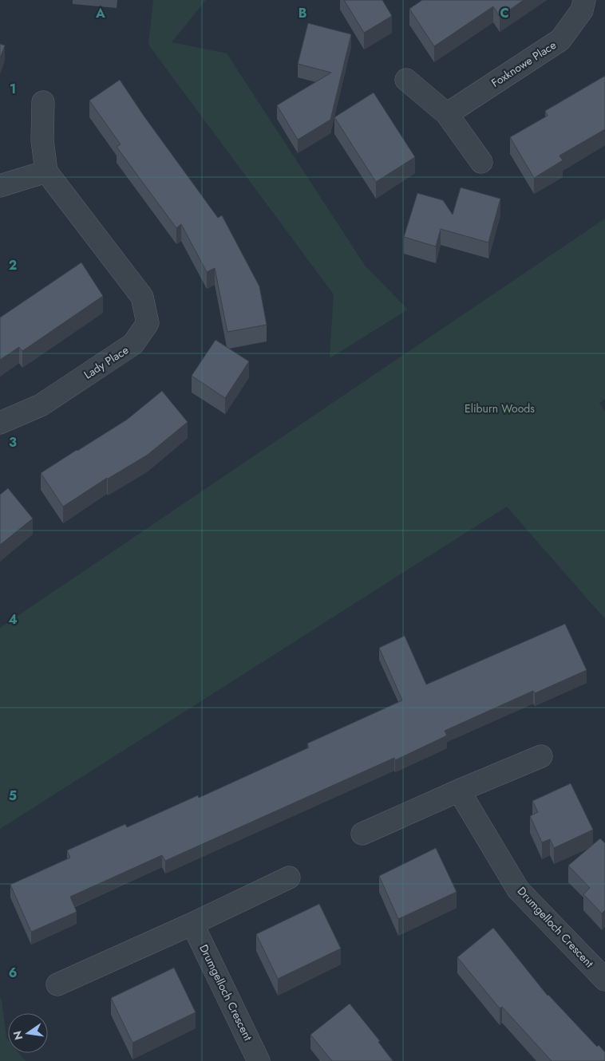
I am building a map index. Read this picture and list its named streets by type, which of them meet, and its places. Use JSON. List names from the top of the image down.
{
  "streets": {
    "street": ["Foxknowe Place", "Lady Place", "Drumgelloch Crescent"]
  },
  "parks": ["Eliburn Woods"],
  "north": "left",
  "grid": {
    "columns": ["A", "B", "C"],
    "rows": [
      "1",
      "2",
      "3",
      "4",
      "5",
      "6"
    ]
  }
}
